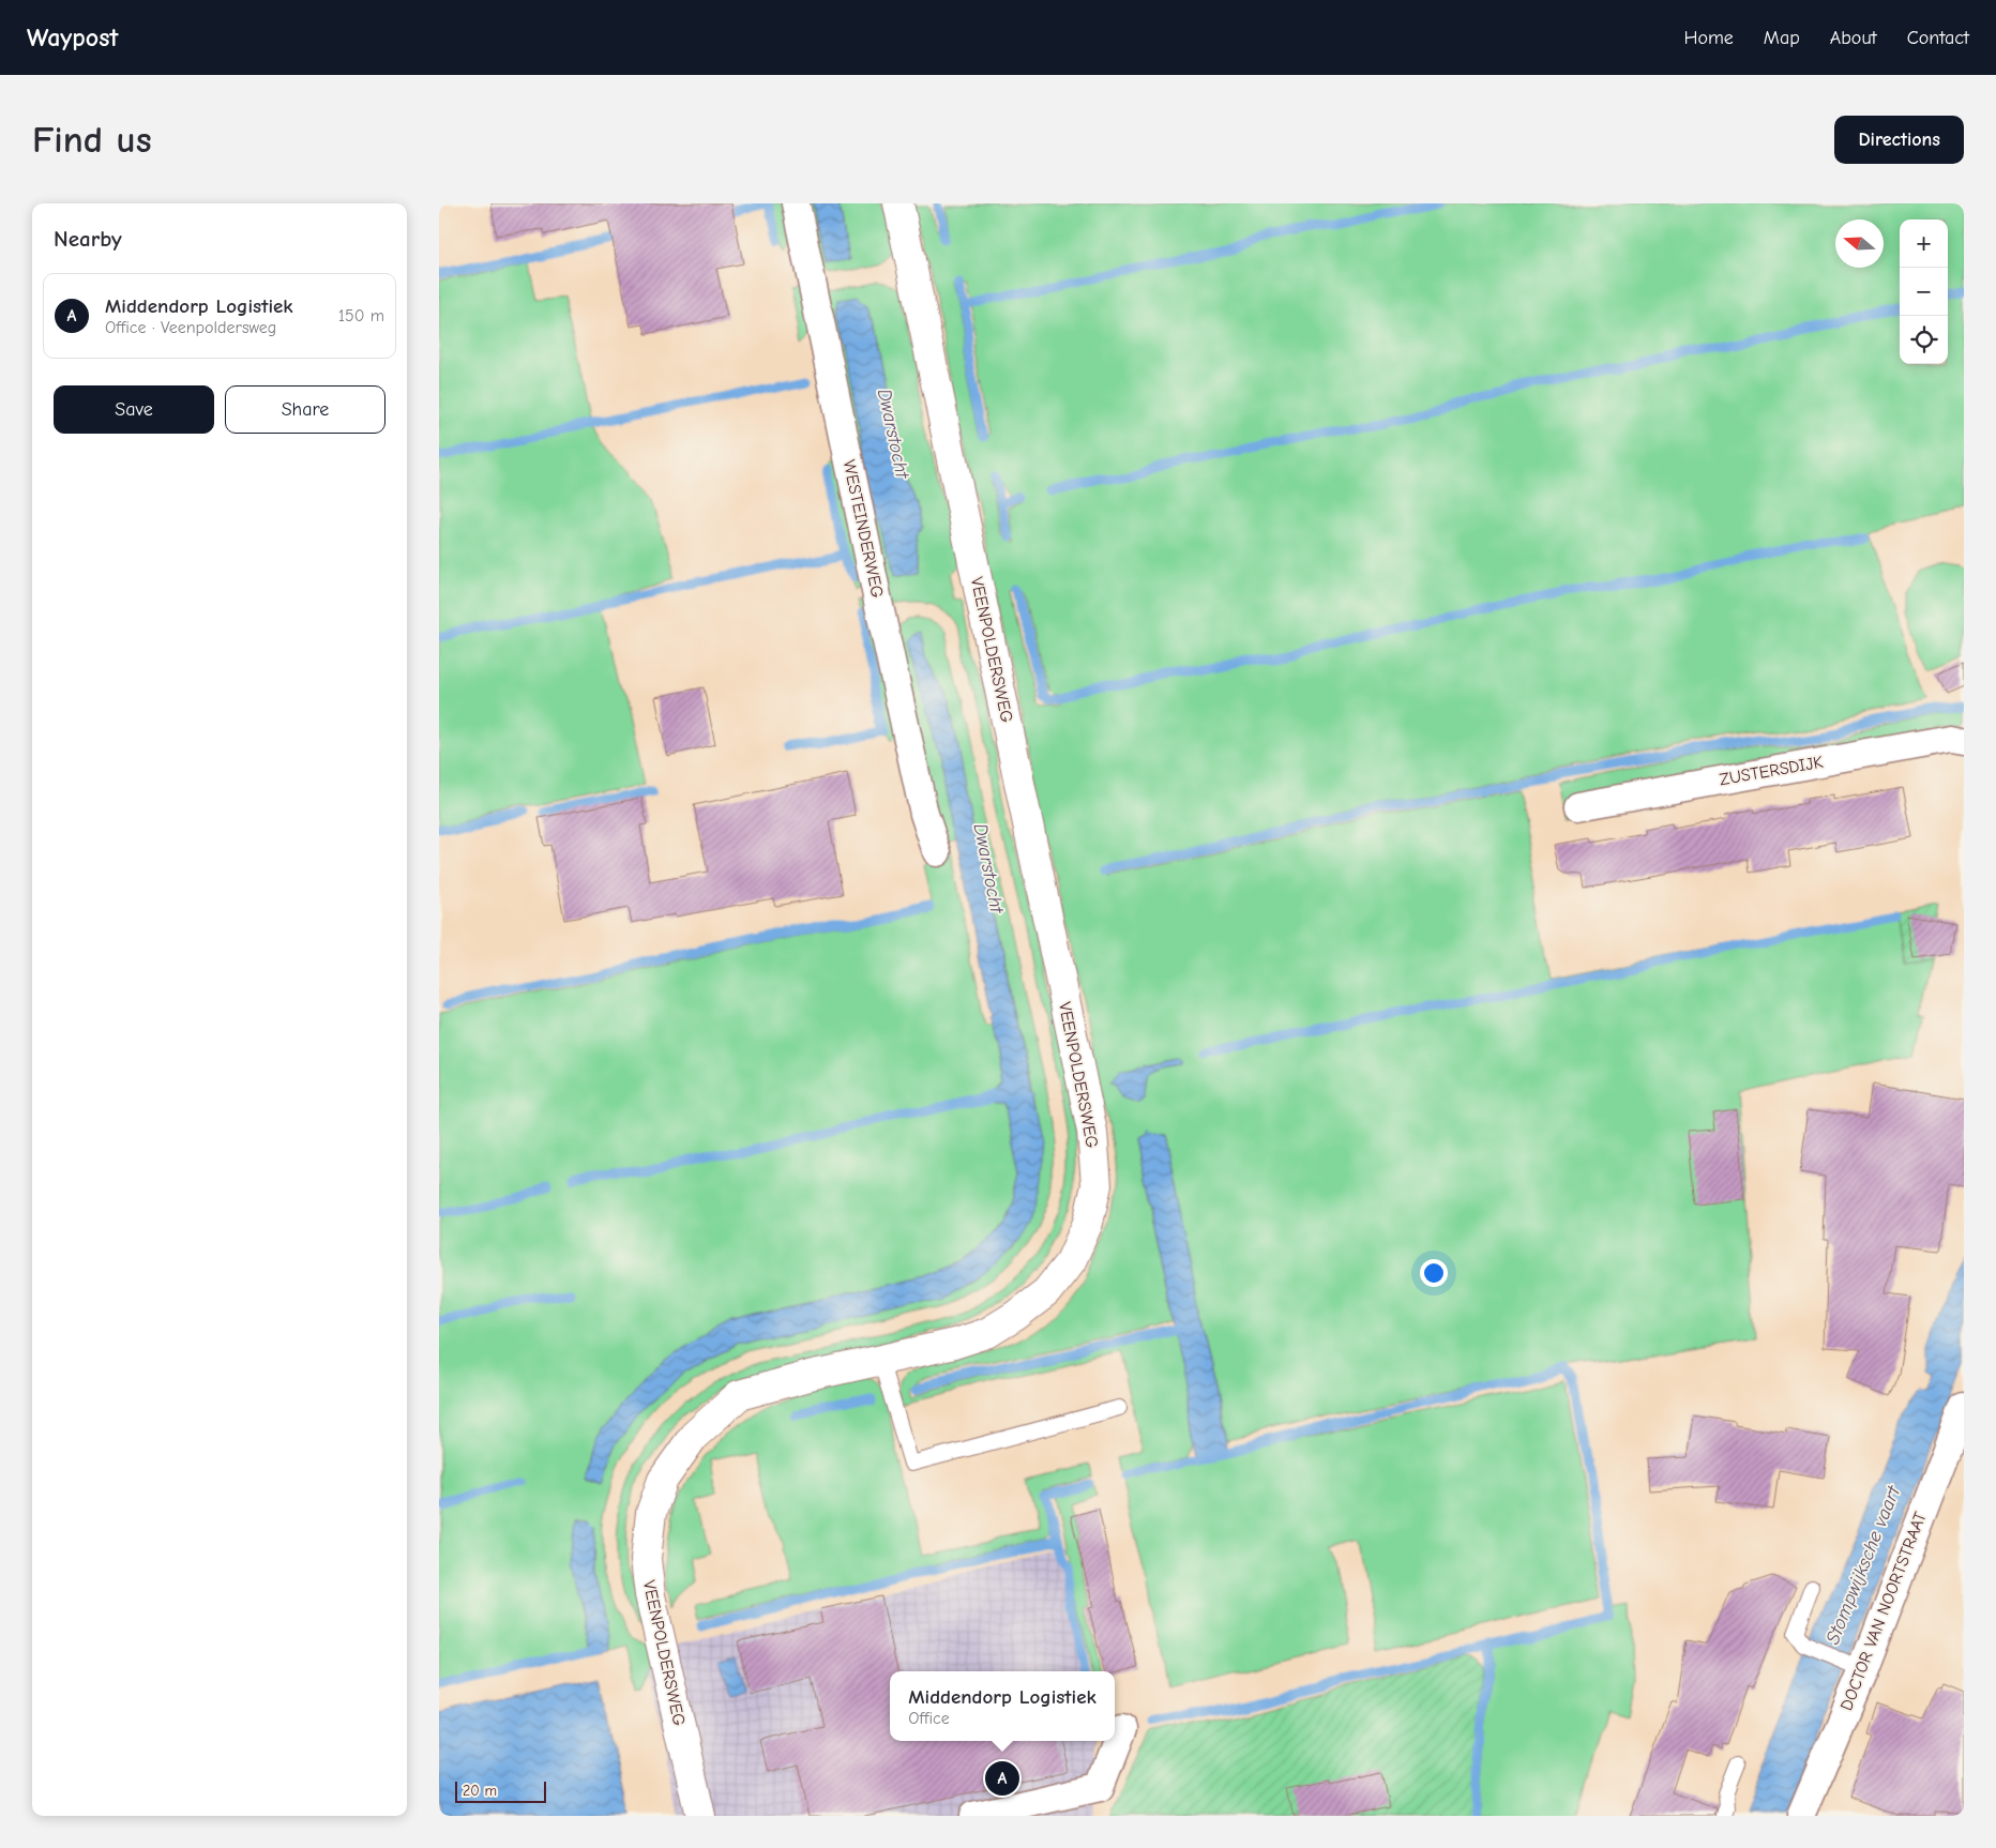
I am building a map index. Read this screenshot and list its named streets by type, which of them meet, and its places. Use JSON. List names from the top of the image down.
{
  "streets": {
    "street": [
      "WESTEINDERWEG",
      "VEENPOLDERSWEG",
      "ZUSTERSDIJK",
      "DOCTOR VAN NOORTSTRAAT"
    ]
  },
  "water": ["Dwarstocht", "Stompwijksche vaart"],
  "scale_bar": "20 m",
  "north": "left",
  "page": {
    "header": "Waypost",
    "nav": [
      "Home",
      "Map",
      "About",
      "Contact"
    ],
    "buttons": [
      "Directions",
      ["Save", "Share"]
    ],
    "title": "Find us",
    "heading": "Nearby",
    "map_buttons": ["+", "−"],
    "list": [
      {
        "mark": "A",
        "name": "Middendorp Logistiek",
        "note": "Office · Veenpoldersweg",
        "value": "150 m"
      }
    ],
    "popup": ["Middendorp Logistiek", "Office"],
    "pins": "A",
    "scale": "20 m"
  }
}
